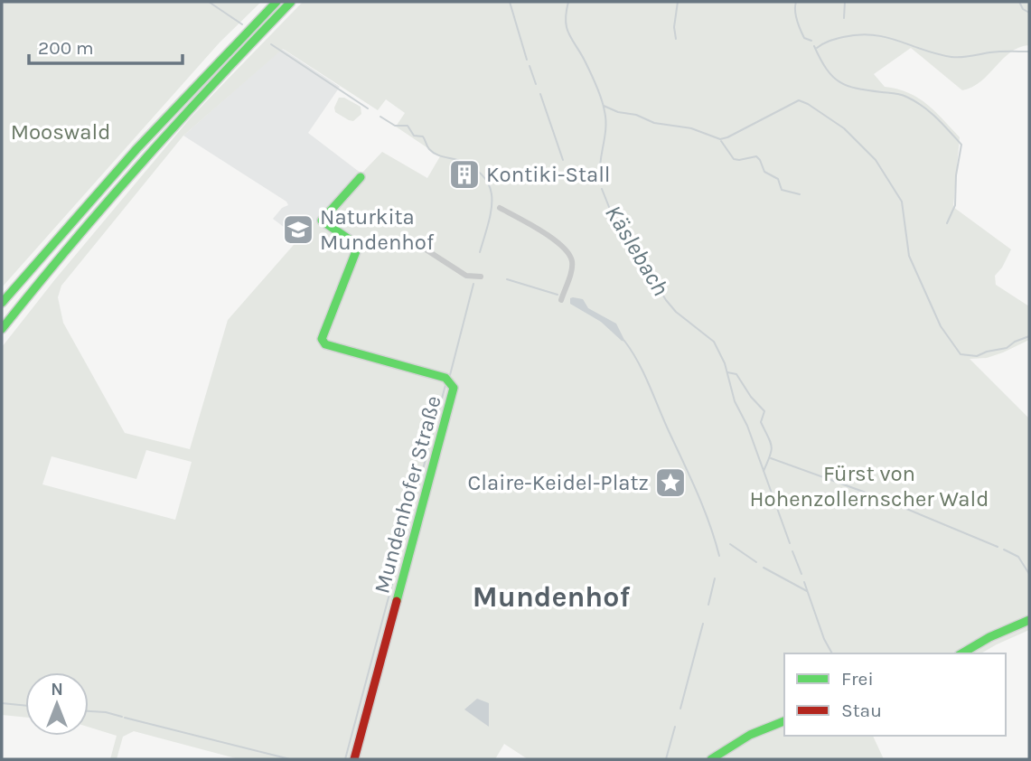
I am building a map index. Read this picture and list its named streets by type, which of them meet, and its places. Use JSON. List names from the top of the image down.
{
  "streets": {
    "main road": ["Mundenhofer Straße"]
  },
  "districts": ["Mundenhof"],
  "water": ["Käslebach"],
  "parks": ["Mooswald", "Fürst von Hohenzollernscher Wald"],
  "places": {
    "building": ["Kontiki-Stall"],
    "school or university": ["Naturkita Mundenhof"],
    "place": ["Claire-Keidel-Platz"]
  },
  "legend": ["Frei", "Stau"],
  "scale_bar": "200 m",
  "north": "top"
}
